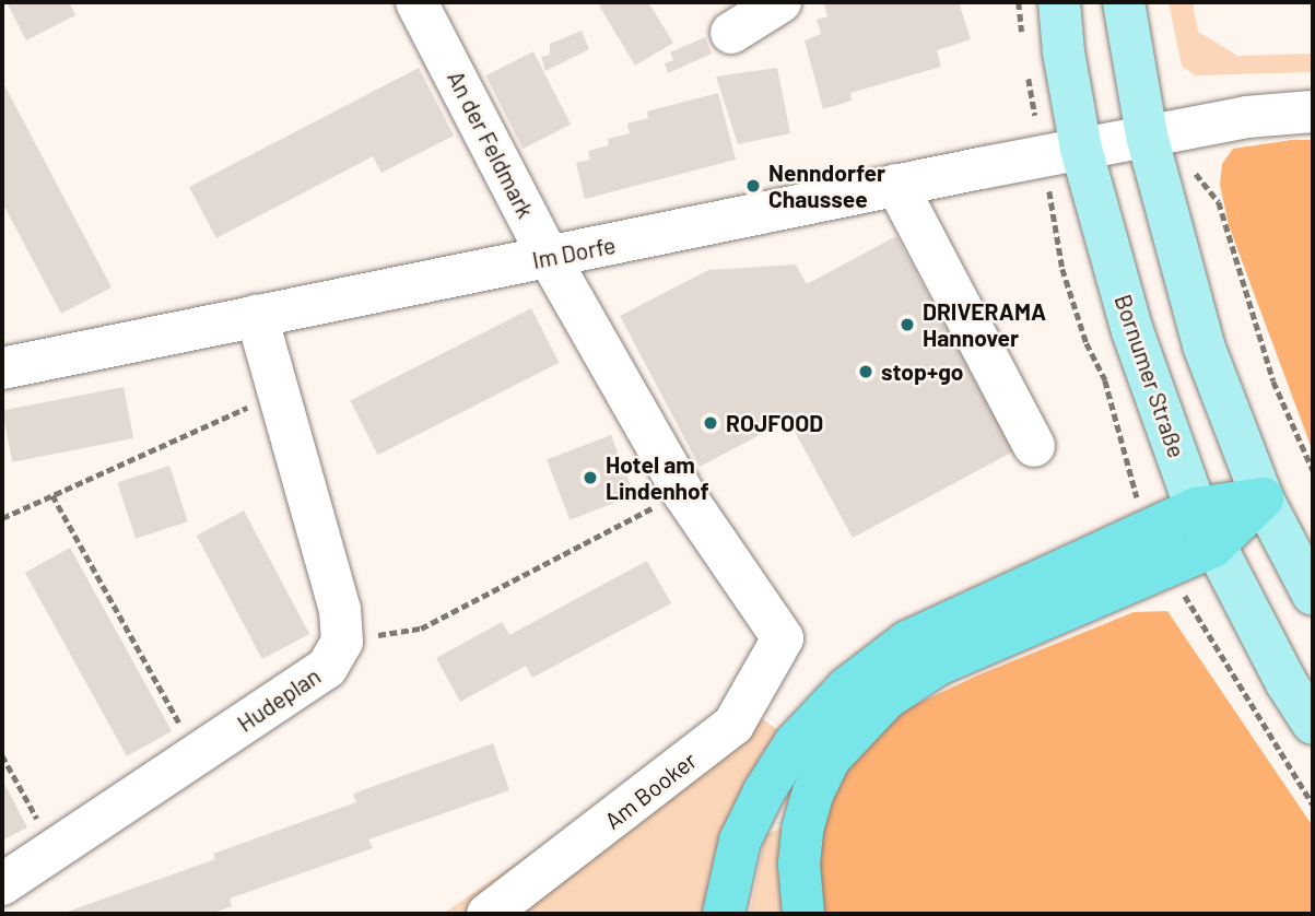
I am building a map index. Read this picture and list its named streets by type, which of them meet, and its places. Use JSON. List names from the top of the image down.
{
  "streets": {
    "main road": ["Bornumer Straße"],
    "street": [
      "An der Feldmark",
      "Im Dorfe",
      "Hudeplan",
      "Am Booker"
    ]
  },
  "crossings": [
    ["An der Feldmark", "Im Dorfe"],
    ["An der Feldmark", "Am Booker"],
    ["Im Dorfe", "Bornumer Straße"]
  ],
  "places": [
    "Nenndorfer Chaussee",
    "DRIVERAMA Hannover",
    "stop+go",
    "ROJFOOD",
    "Hotel am Lindenhof"
  ]
}
